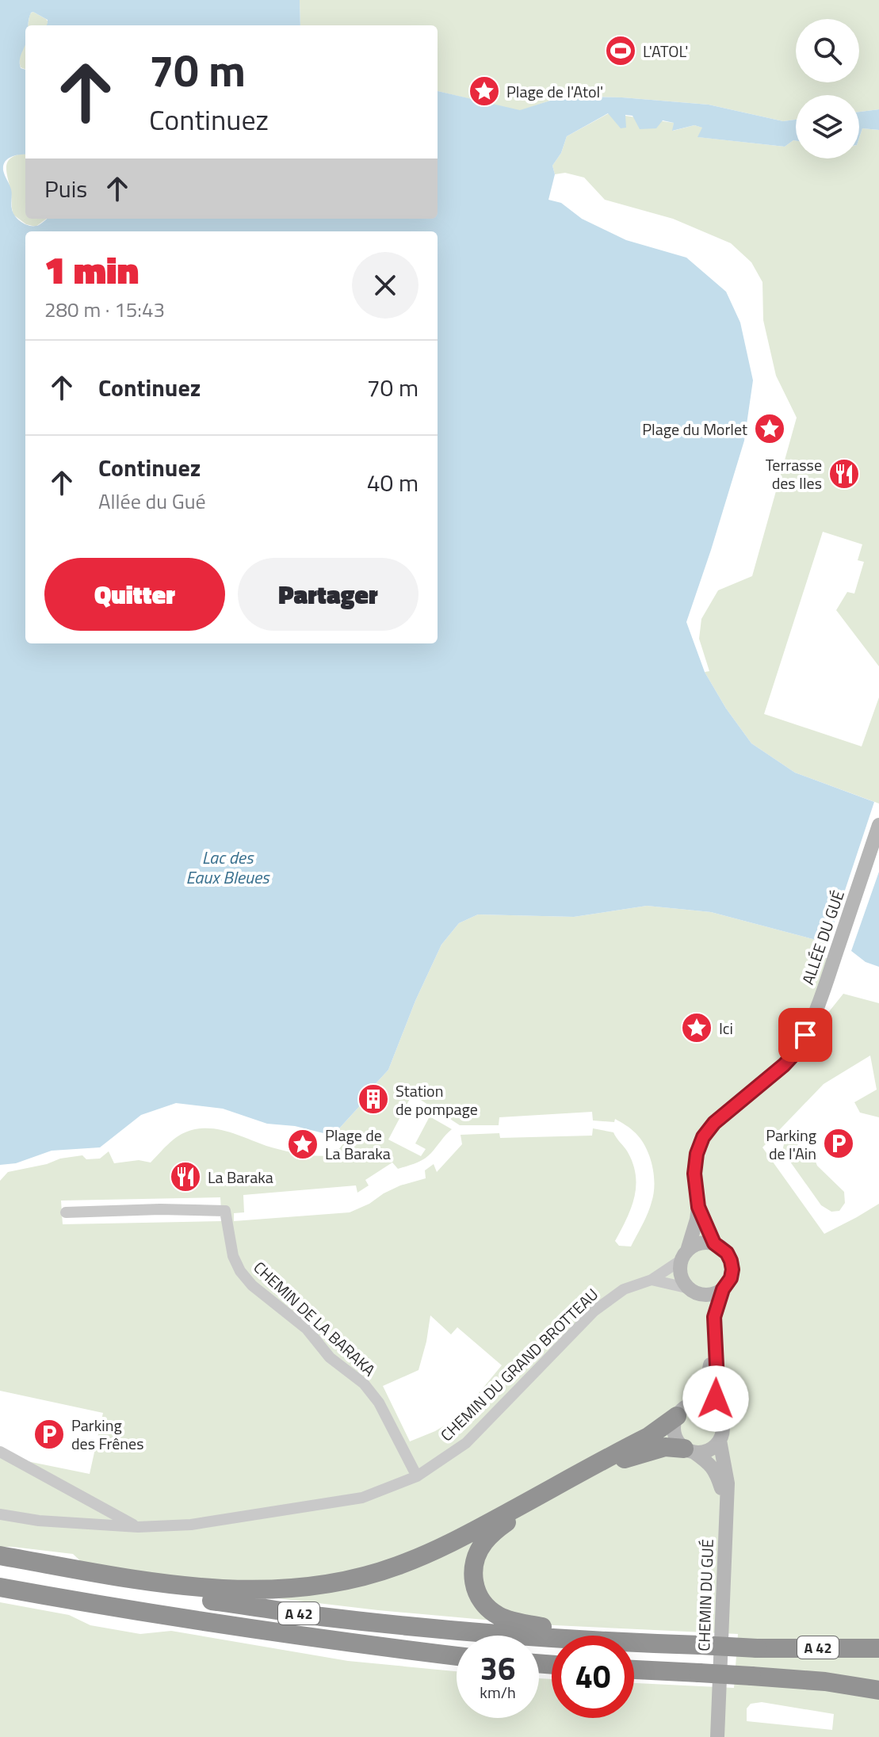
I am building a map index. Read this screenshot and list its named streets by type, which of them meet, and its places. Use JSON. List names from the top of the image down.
{
  "streets": {
    "highway": ["A 42"],
    "street": [
      "ALLÉE DU GUÉ",
      "CHEMIN DE LA BARAKA",
      "CHEMIN DU GRAND BROTTEAU",
      "CHEMIN DU GUÉ"
    ]
  },
  "crossings": [
    ["ALLÉE DU GUÉ", "CHEMIN DU GRAND BROTTEAU"],
    ["CHEMIN DE LA BARAKA", "CHEMIN DU GRAND BROTTEAU"]
  ],
  "water": ["Lac des Eaux Bleues"],
  "places": {
    "sports": ["L'ATOL'"],
    "place": [
      "Plage de l'Atol'",
      "Plage du Morlet",
      "Ici",
      "Plage de La Baraka"
    ],
    "restaurant": ["Terrasse des Iles", "La Baraka"],
    "building": ["Station de pompage"],
    "parking": ["Parking de l'Ain", "Parking des Frênes"]
  },
  "page": {
    "turn": ["70 m", "Continuez"],
    "then": "Puis",
    "heading": ["1 min", "280 m · 15:43"],
    "list": [
      {
        "name": "Continuez",
        "value": "70 m"
      },
      {
        "name": "Continuez",
        "note": "Allée du Gué",
        "value": "40 m"
      }
    ],
    "buttons": ["Quitter", "Partager"],
    "speed": "36 km/h",
    "limit": "40"
  }
}
